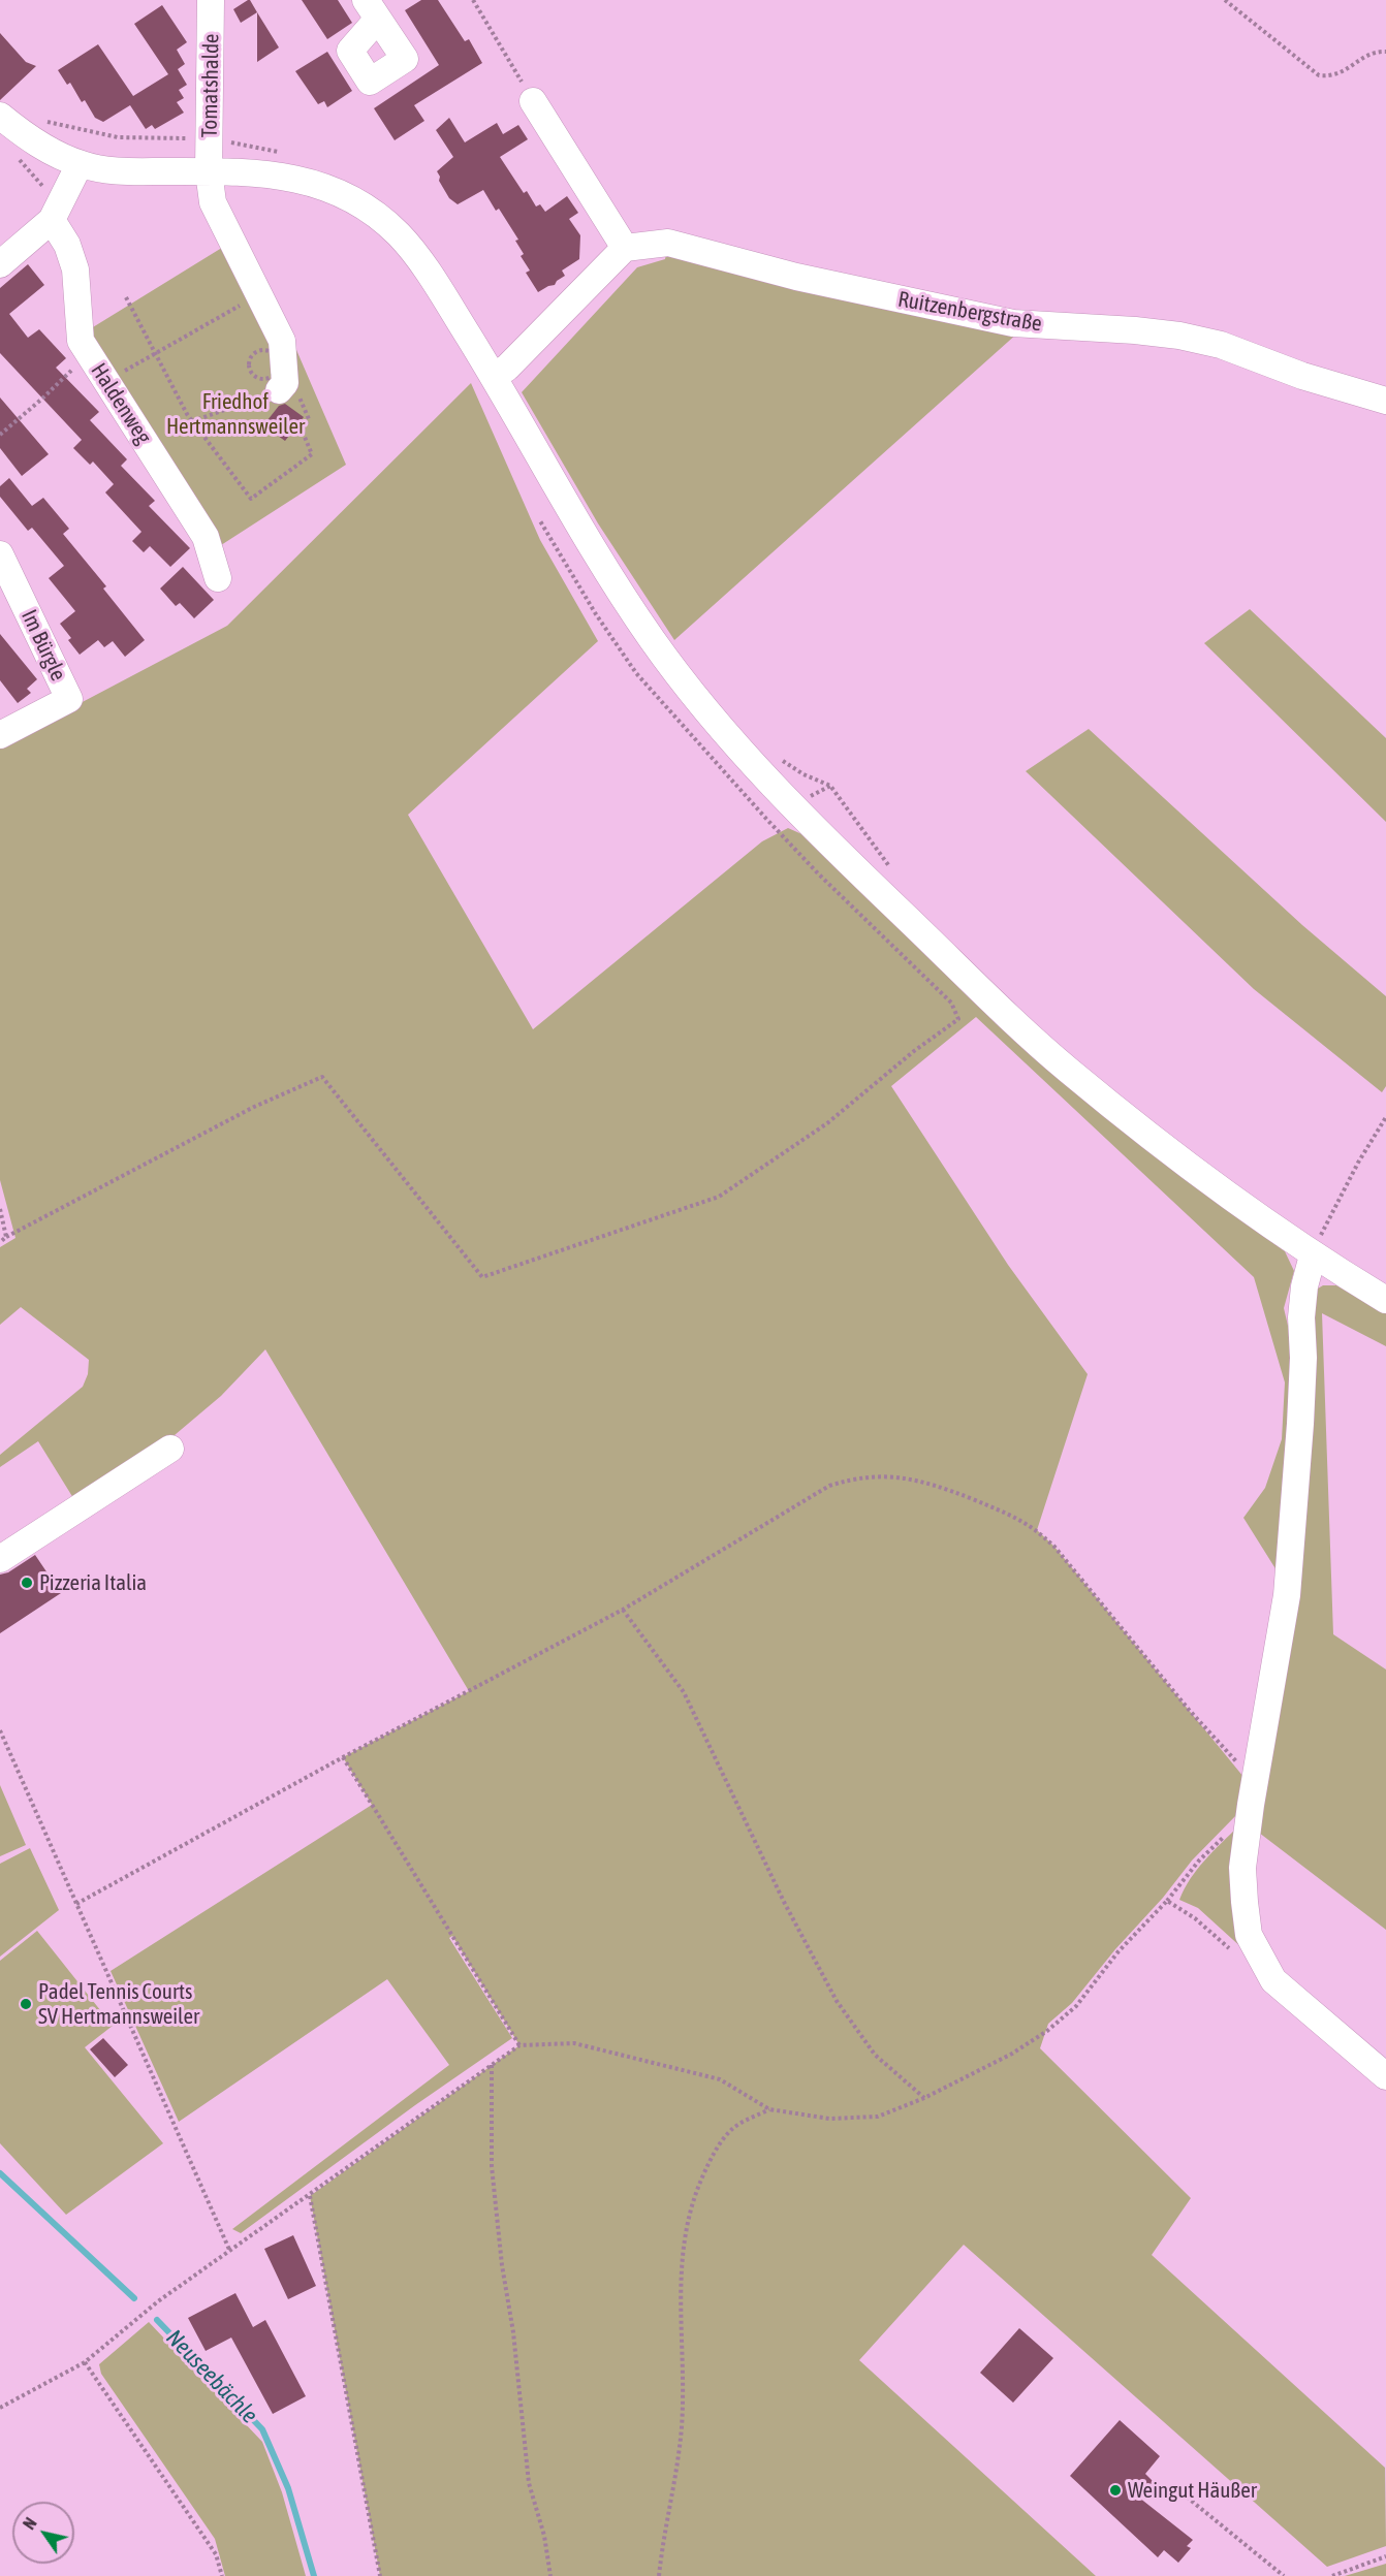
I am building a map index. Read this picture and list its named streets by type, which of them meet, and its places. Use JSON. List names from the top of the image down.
{
  "streets": {
    "street": [
      "Tomatshalde",
      "Ruitzenbergstraße",
      "Haldenweg",
      "Im Bürgle"
    ]
  },
  "water": ["Neuseebächle"],
  "parks": ["Friedhof Hertmannsweiler"],
  "places": ["Pizzeria Italia", "Padel Tennis Courts SV Hertmannsweiler", "Weingut Häußer"],
  "north": "top left"
}
